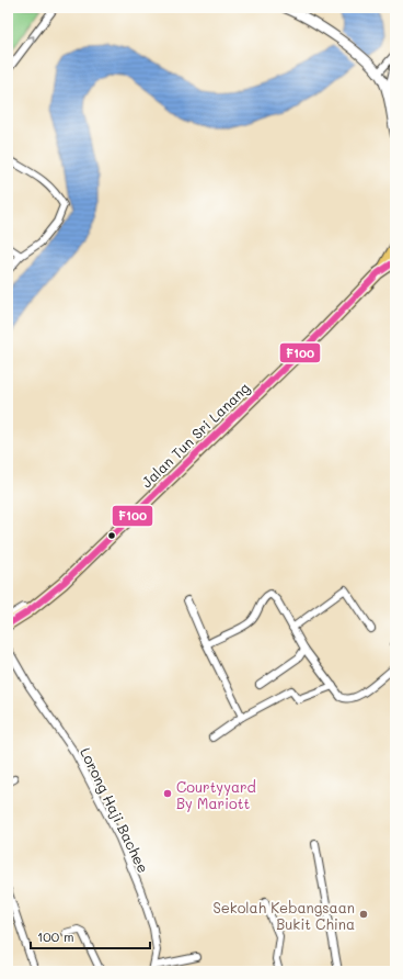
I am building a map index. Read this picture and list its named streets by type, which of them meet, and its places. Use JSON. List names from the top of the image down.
{
  "streets": {
    "main road": ["Jalan Tun Sri Lanang"],
    "street": ["Lorong Haji Bachee"]
  },
  "places": ["Courtyyard By Mariott", "Sekolah Kebangsaan Bukit China"],
  "lines": ["transit line F100"],
  "scale_bar": "100 m"
}
